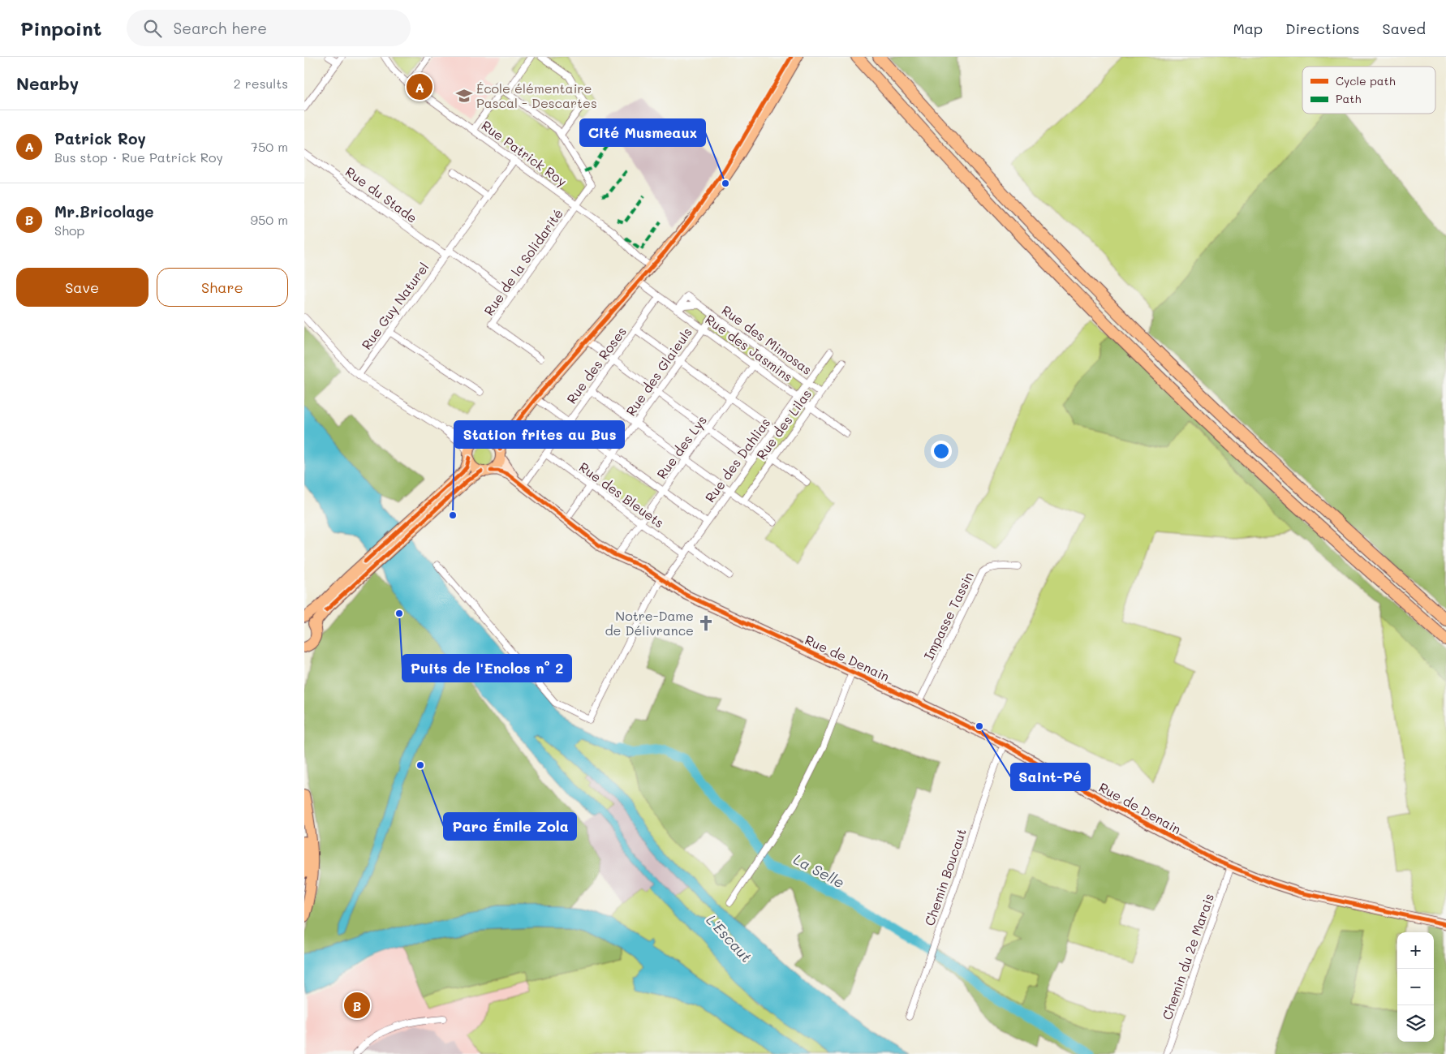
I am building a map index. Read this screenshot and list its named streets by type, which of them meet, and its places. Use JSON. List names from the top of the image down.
{
  "streets": {
    "street": [
      "Rue Patrick Roy",
      "Rue du Stade",
      "Rue de la Solidarité",
      "Rue Guy Naturel",
      "Rue des Mimosas",
      "Rue des Jasmins",
      "Rue des Roses",
      "Rue des Glaieuls",
      "Rue des Lilas",
      "Rue des Lys",
      "Rue des Dahlias",
      "Rue des Bleuets",
      "Impasse Tassin",
      "Rue de Denain",
      "Chemin Boucaut",
      "Chemin du 2e Marais"
    ]
  },
  "crossings": [
    ["Rue Patrick Roy", "Rue de la Solidarité"],
    ["Rue Patrick Roy", "Rue Guy Naturel"],
    ["Rue du Stade", "Rue Guy Naturel"],
    ["Rue des Mimosas", "Rue des Jasmins"],
    ["Rue des Mimosas", "Rue des Glaieuls"],
    ["Rue des Mimosas", "Rue des Lilas"],
    ["Rue des Mimosas", "Rue des Lys"],
    ["Rue des Mimosas", "Rue des Dahlias"],
    ["Rue des Jasmins", "Rue des Roses"],
    ["Rue des Jasmins", "Rue des Glaieuls"],
    ["Rue des Jasmins", "Rue des Lilas"],
    ["Rue des Jasmins", "Rue des Lys"],
    ["Rue des Jasmins", "Rue des Dahlias"],
    ["Rue des Roses", "Rue des Bleuets"],
    ["Rue des Roses", "Rue de Denain"],
    ["Rue des Glaieuls", "Rue des Bleuets"],
    ["Rue des Glaieuls", "Rue de Denain"],
    ["Rue des Lys", "Rue des Bleuets"],
    ["Rue des Lys", "Rue de Denain"],
    ["Rue des Dahlias", "Rue des Bleuets"],
    ["Rue des Dahlias", "Rue de Denain"],
    ["Impasse Tassin", "Rue de Denain"],
    ["Rue de Denain", "Chemin Boucaut"],
    ["Rue de Denain", "Chemin du 2e Marais"]
  ],
  "water": ["La Selle", "L'Escaut"],
  "places": {
    "school or university": ["École élémentaire Pascal - Descartes"],
    "other": [
      "Cité Musmeaux",
      "Station frites au Bus",
      "Puits de l'Enclos n° 2",
      "Saint-Pé",
      "Parc Émile Zola"
    ],
    "church": ["Notre-Dame de Délivrance"]
  },
  "legend": ["Cycle path", "Path"],
  "page": {
    "header": "Pinpoint",
    "search": "Search here",
    "nav": ["Map", "Directions", "Saved"],
    "heading": ["Nearby", "2 results"],
    "pins": ["A", "B"],
    "list": [
      {
        "mark": "A",
        "name": "Patrick Roy",
        "note": "Bus stop · Rue Patrick Roy",
        "value": "750 m"
      },
      {
        "mark": "B",
        "name": "Mr.Bricolage",
        "note": "Shop",
        "value": "950 m"
      }
    ],
    "buttons": ["Save", "Share"],
    "map_buttons": ["+", "−"]
  }
}
